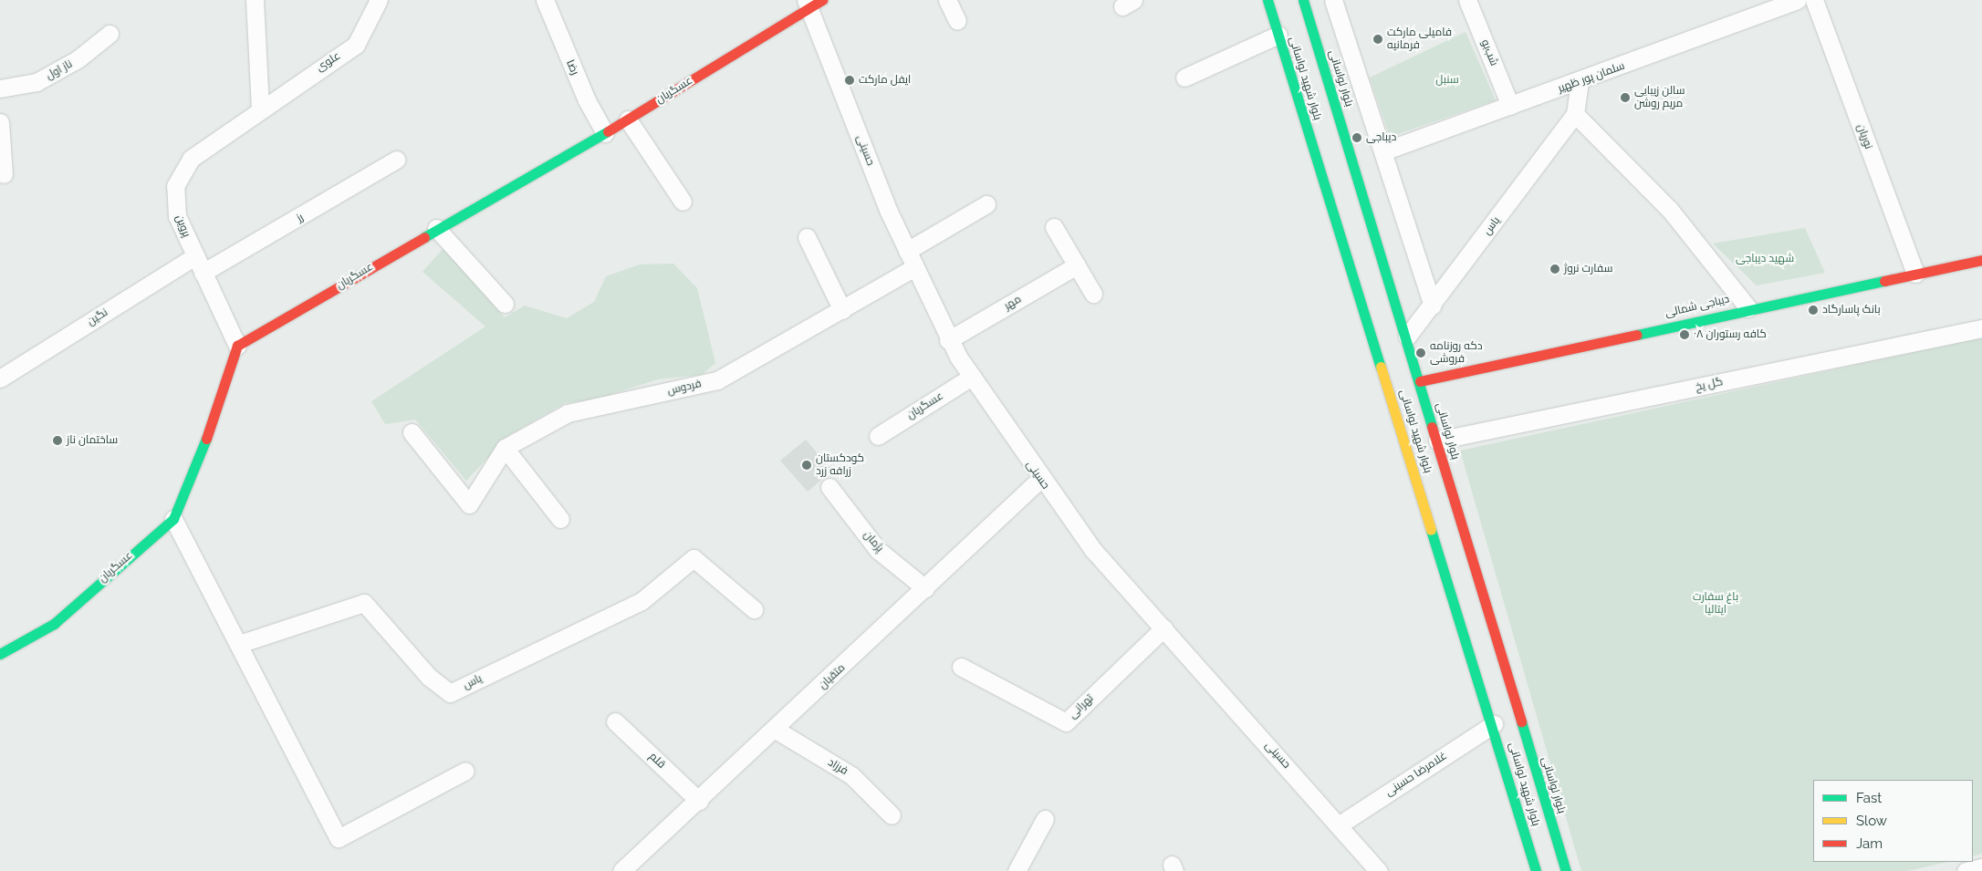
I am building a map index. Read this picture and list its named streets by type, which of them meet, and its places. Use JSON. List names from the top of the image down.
{
  "streets": {
    "main road": [
      "بلوار شهید لواسانی",
      "بلوار لواسانی",
      "عسگریان",
      "دیباجی شمالی"
    ],
    "street": [
      "شب‌بو",
      "علوی",
      "رضا",
      "ناز اول",
      "سلمان پور ظهیر",
      "نوریان",
      "حسینی",
      "رز",
      "پروین",
      "یاس",
      "مهر",
      "نگین",
      "گل یخ",
      "فردوس",
      "پژمان",
      "متقیان",
      "تهرانی",
      "قلم",
      "فرزاد",
      "غلامرضا حسینی"
    ]
  },
  "crossings": [
    ["شب‌بو", "سلمان پور ظهیر"],
    ["علوی", "پروین"],
    ["رضا", "عسگریان"],
    ["سلمان پور ظهیر", "یاس"],
    ["بلوار شهید لواسانی", "غلامرضا حسینی"],
    ["بلوار لواسانی", "یاس"],
    ["بلوار لواسانی", "دیباجی شمالی"],
    ["بلوار لواسانی", "گل یخ"],
    ["عسگریان", "حسینی"],
    ["عسگریان", "پروین"],
    ["نوریان", "دیباجی شمالی"],
    ["حسینی", "مهر"],
    ["حسینی", "فردوس"],
    ["حسینی", "متقیان"],
    ["حسینی", "تهرانی"],
    ["حسینی", "غلامرضا حسینی"],
    ["رز", "پروین"],
    ["پروین", "نگین"],
    ["پژمان", "متقیان"],
    ["متقیان", "قلم"],
    ["متقیان", "فرزاد"]
  ],
  "parks": ["سنبل", "شهید دیباجی", "باغ سفارت ایتالیا"],
  "places": [
    "فامیلی مارکت فرمانیه",
    "ایفل مارکت",
    "سالن زیبایی مریم روشن",
    "دیباجی",
    "سفارت نروژ",
    "بانک پاسارگاد",
    "کافه رستوران ٠٨",
    "دکه روزنامه فروشی",
    "ساختمان ناز",
    "کودکستان زرافه زرد"
  ],
  "legend": ["Fast", "Slow", "Jam"]
}
